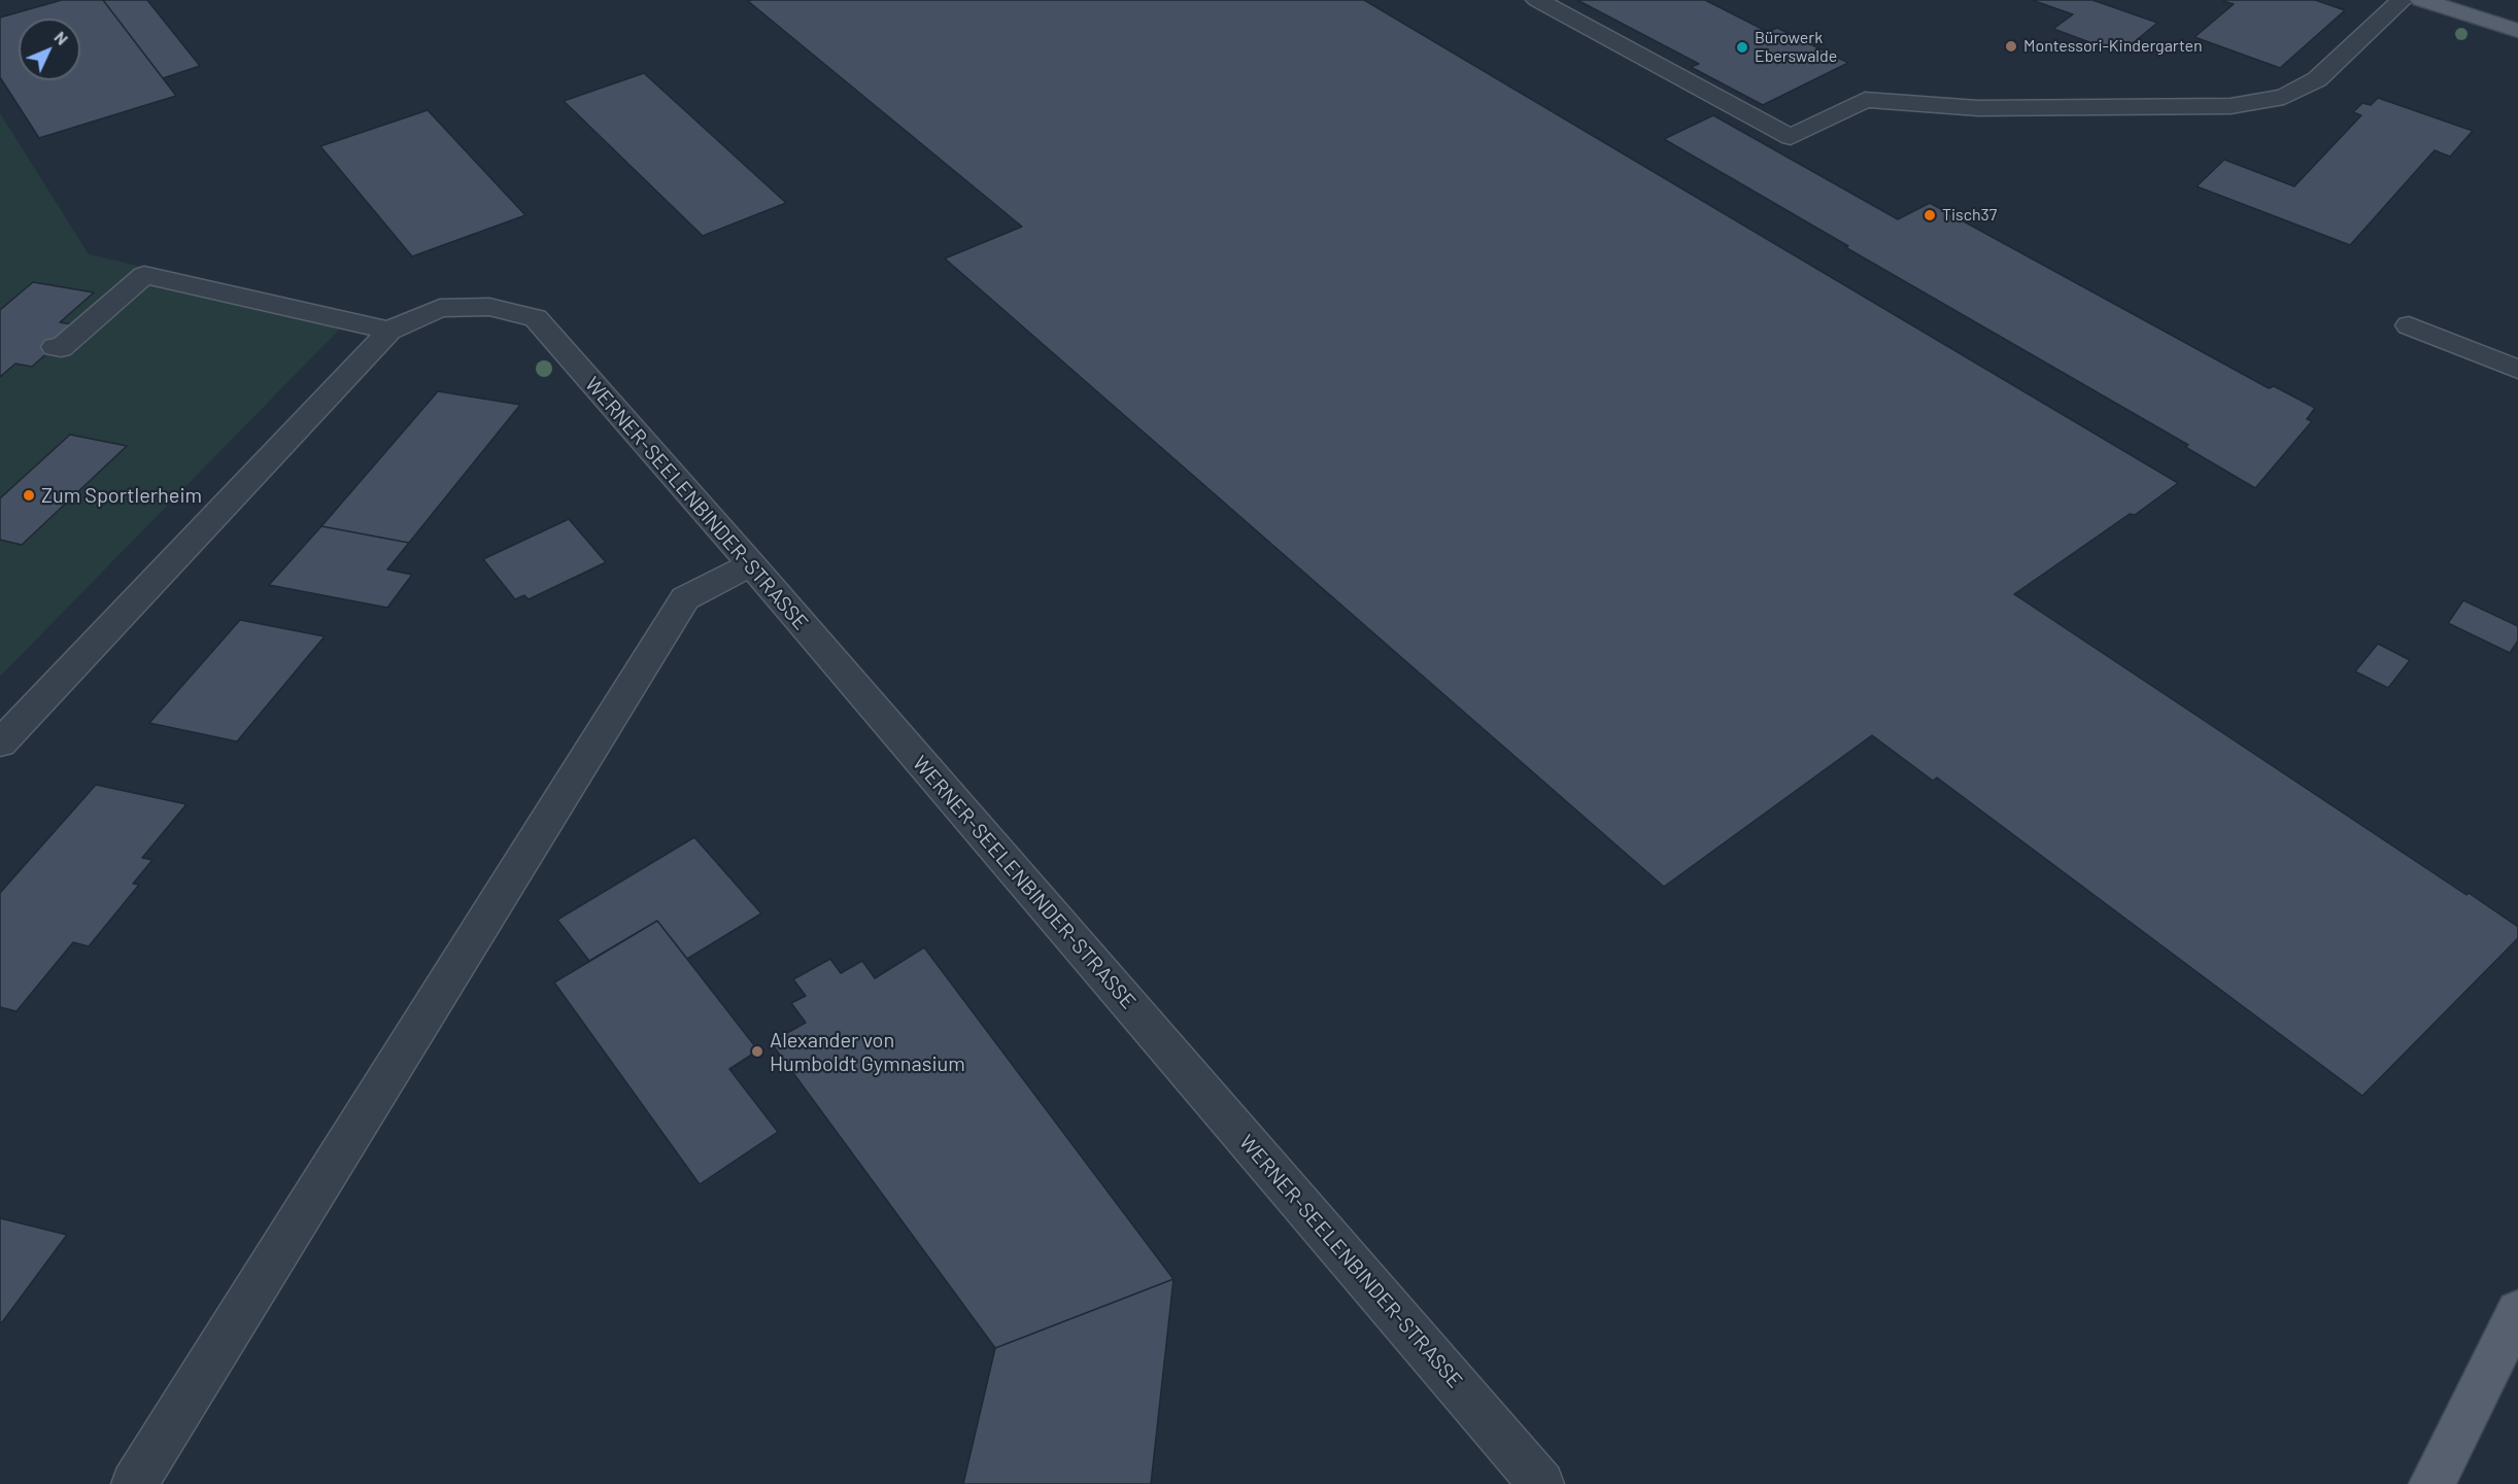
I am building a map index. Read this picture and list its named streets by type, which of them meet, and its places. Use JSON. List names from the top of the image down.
{
  "streets": {
    "street": ["WERNER-SEELENBINDER-STRASSE"]
  },
  "places": [
    "Montessori-Kindergarten",
    "Bürowerk Eberswalde",
    "Tisch37",
    "Zum Sportlerheim",
    "Alexander von Humboldt Gymnasium"
  ],
  "north": "top right"
}
